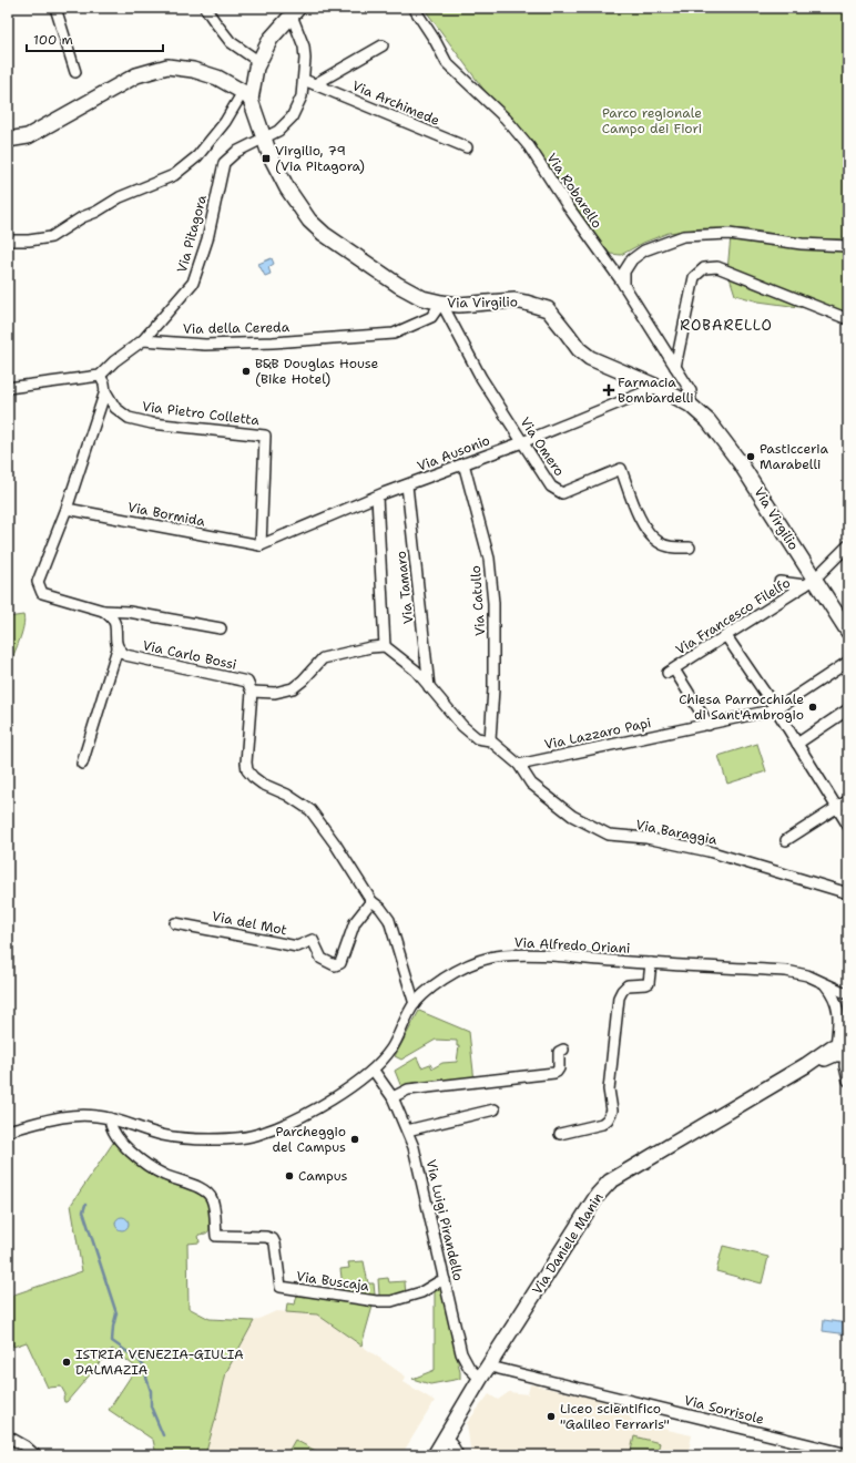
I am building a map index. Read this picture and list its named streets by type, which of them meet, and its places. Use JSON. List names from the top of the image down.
{
  "streets": {
    "main road": ["Via Virgilio", "Via Daniele Manin"],
    "street": [
      "Via Archimede",
      "Via Robarello",
      "Via Pitagora",
      "Via della Cereda",
      "Via Pietro Colletta",
      "Via Omero",
      "Via Ausonio",
      "Via Bormida",
      "Via Tamaro",
      "Via Catullo",
      "Via Francesco Filelfo",
      "Via Carlo Bossi",
      "Via Lazzaro Papi",
      "Via Baraggia",
      "Via del Mot",
      "Via Alfredo Oriani",
      "Via Luigi Pirandello",
      "Via Buscaja",
      "Via Sorrisole"
    ]
  },
  "crossings": [
    ["Via Robarello", "Via Virgilio"],
    ["Via Pitagora", "Via Virgilio"],
    ["Via Pitagora", "Via della Cereda"],
    ["Via Virgilio", "Via della Cereda"],
    ["Via Virgilio", "Via Omero"],
    ["Via Virgilio", "Via Ausonio"],
    ["Via Virgilio", "Via Francesco Filelfo"],
    ["Via della Cereda", "Via Omero"],
    ["Via Pietro Colletta", "Via Ausonio"],
    ["Via Pietro Colletta", "Via Bormida"],
    ["Via Omero", "Via Ausonio"],
    ["Via Ausonio", "Via Bormida"],
    ["Via Ausonio", "Via Tamaro"],
    ["Via Ausonio", "Via Catullo"],
    ["Via Francesco Filelfo", "Via Lazzaro Papi"],
    ["Via Lazzaro Papi", "Via Baraggia"],
    ["Via Alfredo Oriani", "Via Luigi Pirandello"],
    ["Via Alfredo Oriani", "Via Buscaja"],
    ["Via Luigi Pirandello", "Via Daniele Manin"],
    ["Via Luigi Pirandello", "Via Buscaja"],
    ["Via Daniele Manin", "Via Sorrisole"]
  ],
  "districts": ["ROBARELLO"],
  "parks": ["Parco regionale Campo dei Fiori"],
  "places": {
    "transit": ["Virgilio, 79 (Via Pitagora)"],
    "other": [
      "B&B Douglas House (Bike Hotel)",
      "Pasticceria Marabelli",
      "Chiesa Parrocchiale di Sant'Ambrogio",
      "Parcheggio del Campus",
      "Campus",
      "ISTRIA VENEZIA-GIULIA DALMAZIA",
      "Liceo scientifico \"Galileo Ferraris\""
    ],
    "health": ["Farmacia Bombardelli"]
  },
  "scale_bar": "100 m"
}
